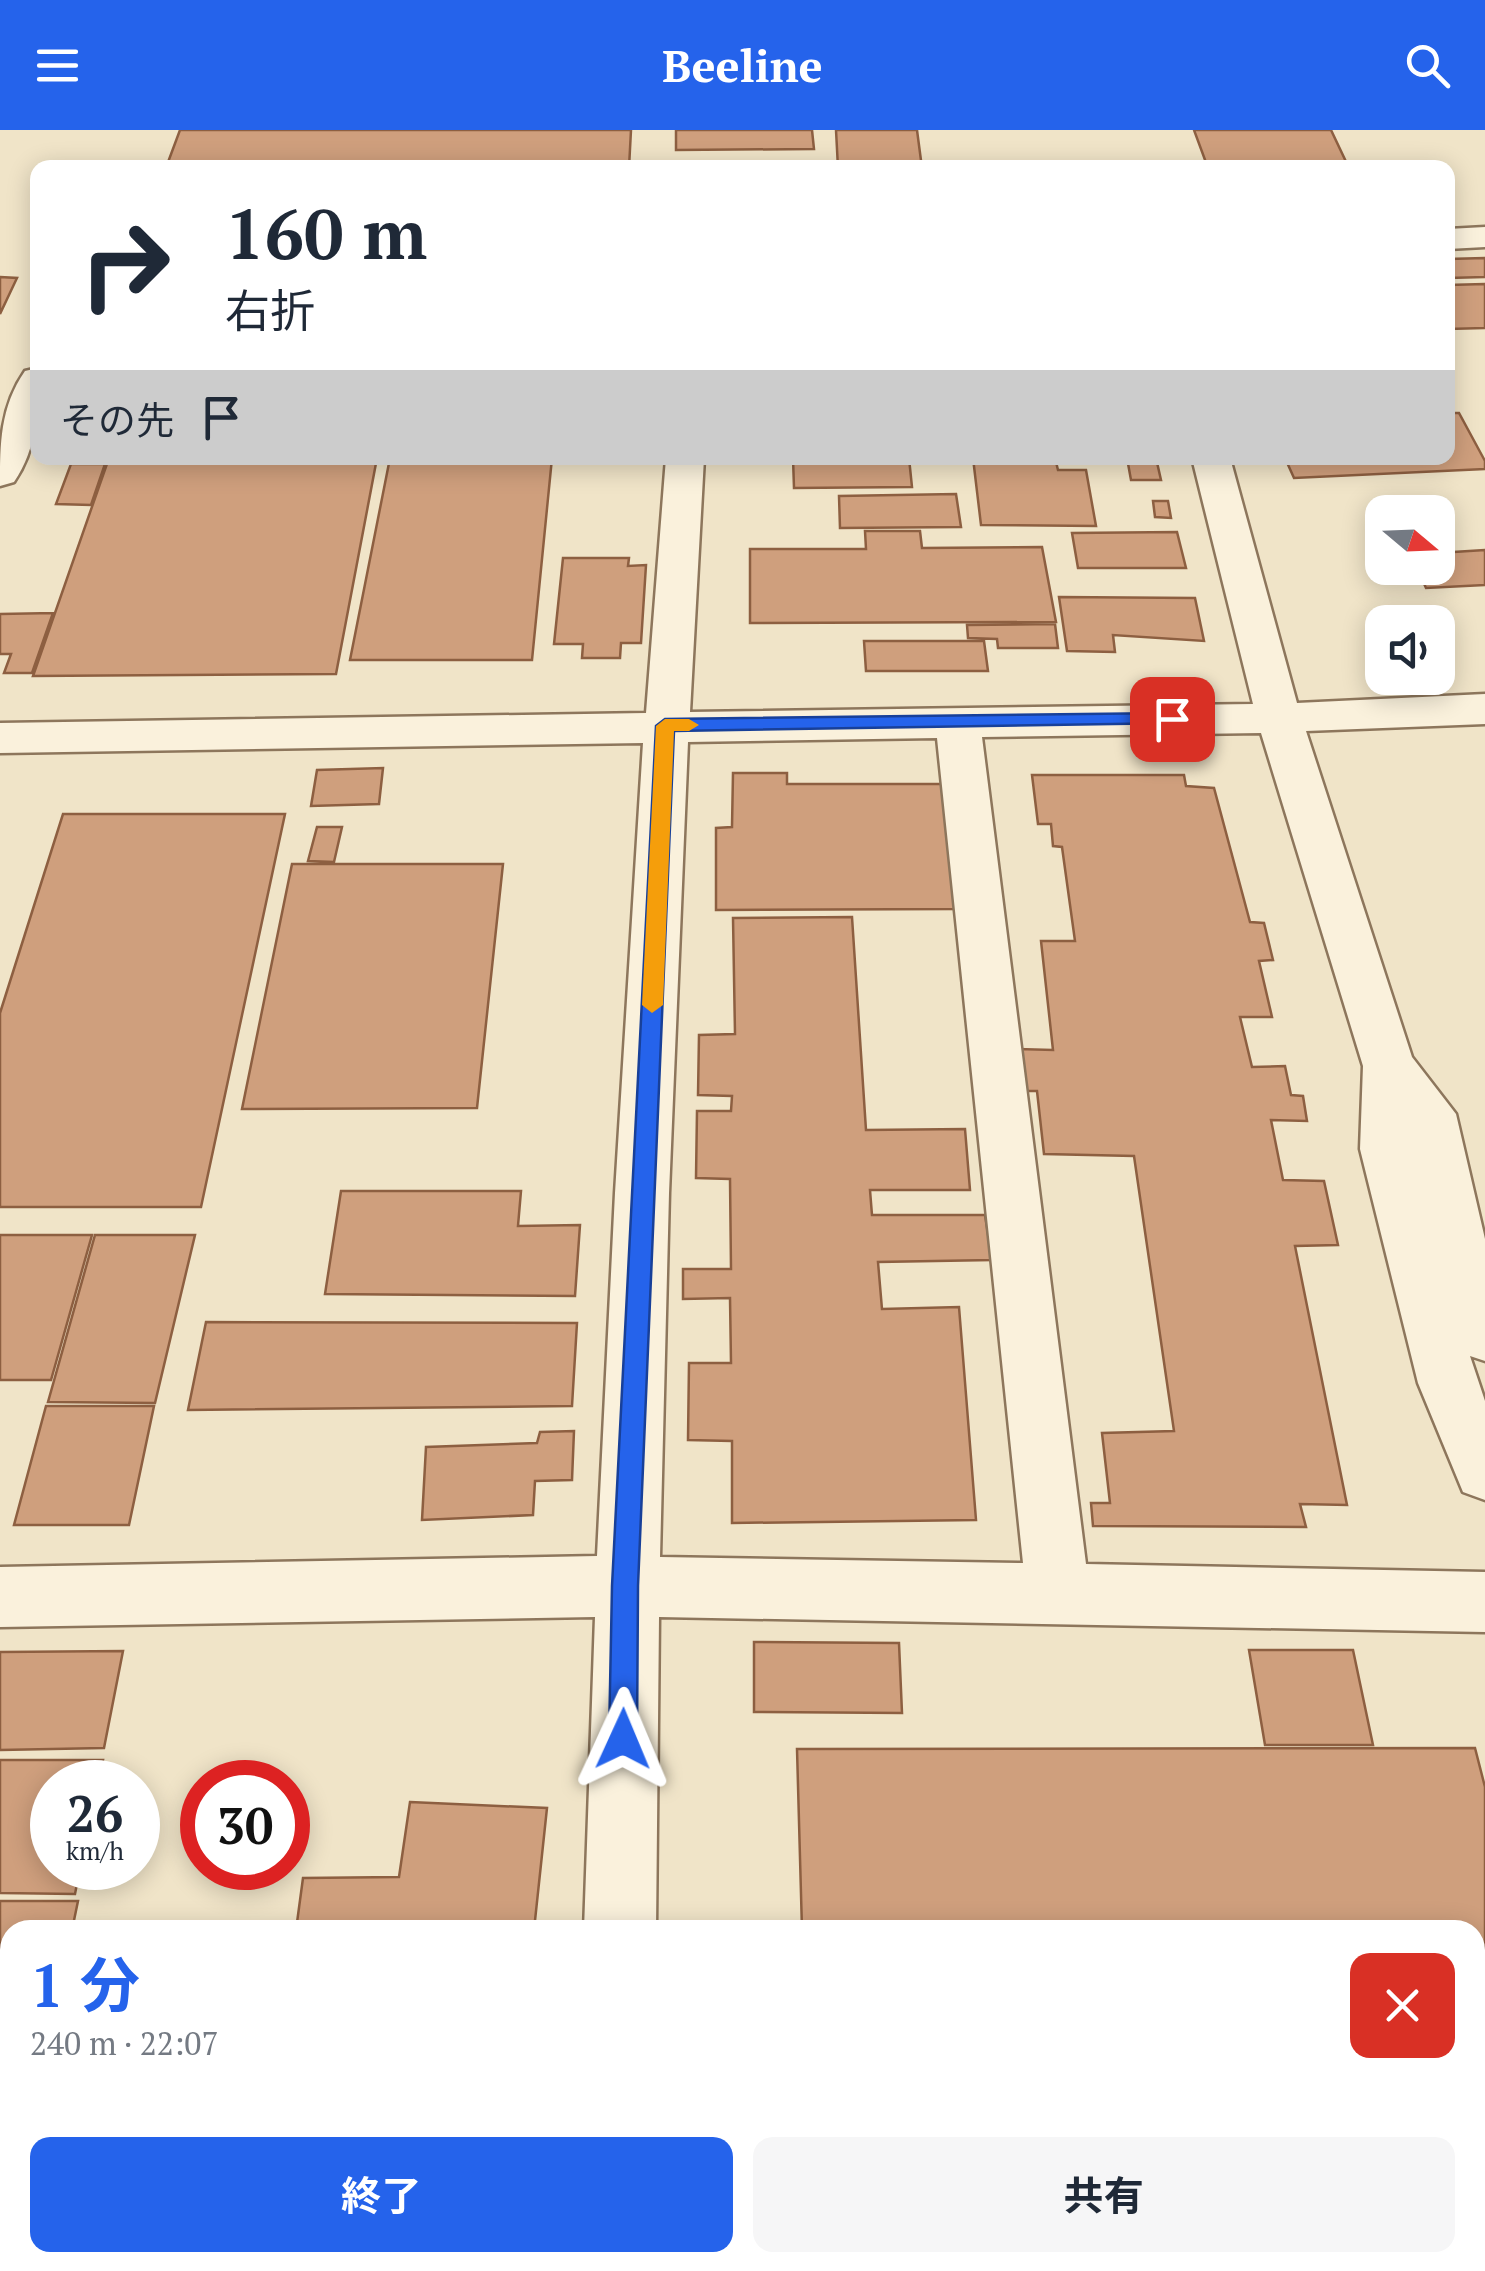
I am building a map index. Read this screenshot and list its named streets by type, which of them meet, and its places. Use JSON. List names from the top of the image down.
{
  "north": "right",
  "page": {
    "header": "Beeline",
    "turn": ["160 m", "右折"],
    "then": "その先",
    "speed": "26 km/h",
    "limit": "30",
    "heading": ["1 分", "240 m · 22:07"],
    "buttons": ["終了", "共有"]
  }
}
